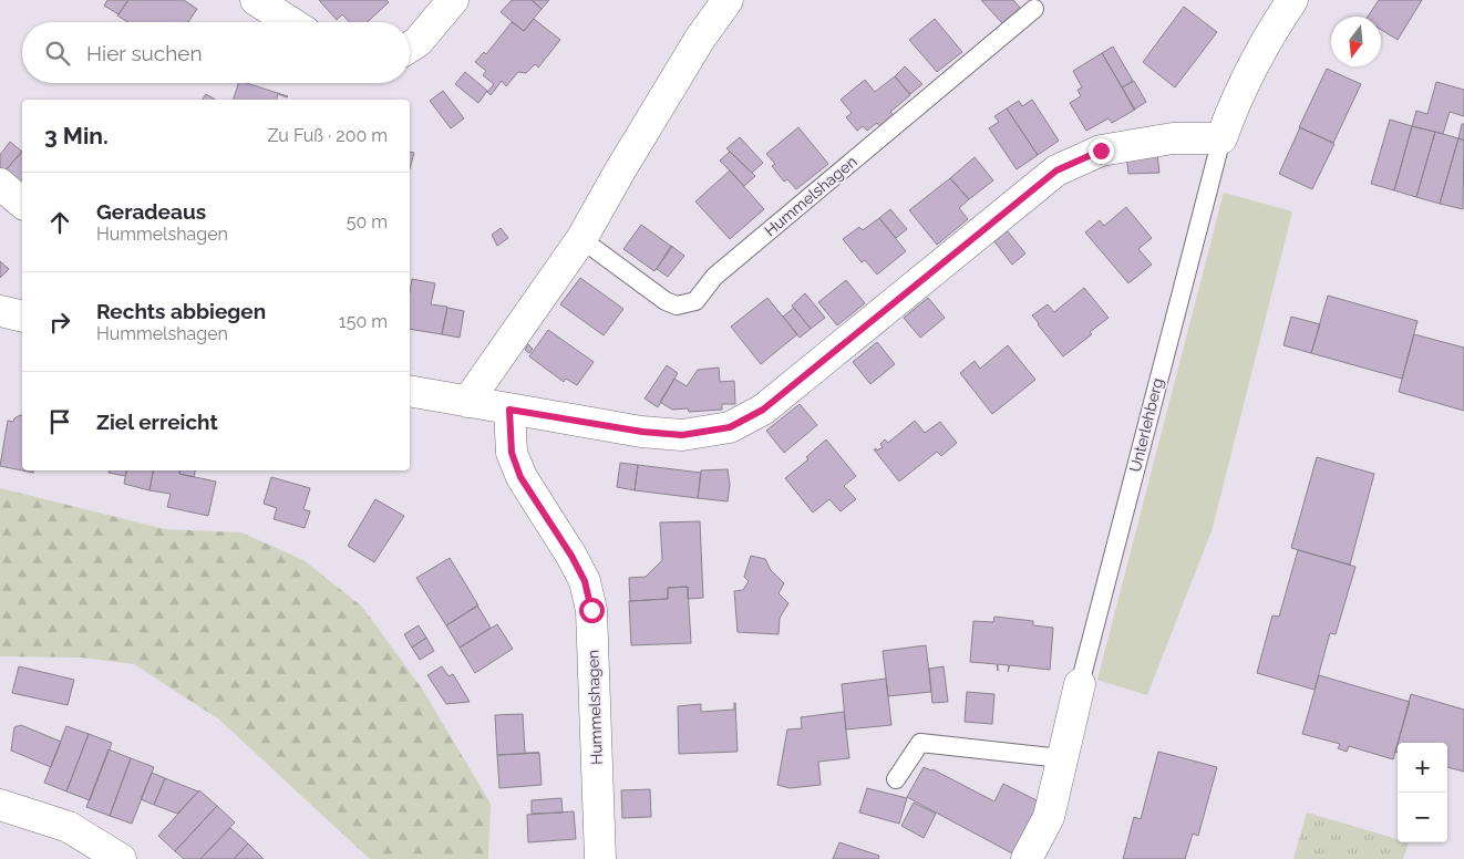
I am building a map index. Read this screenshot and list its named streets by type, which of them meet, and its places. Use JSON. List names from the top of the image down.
{
  "streets": {
    "street": ["Hummelshagen", "Unterlehberg"]
  },
  "north": "bottom",
  "page": {
    "search": "Hier suchen",
    "heading": ["3 Min.", "Zu Fuß · 200 m"],
    "list": [
      ["Geradeaus", "Hummelshagen", "50 m"],
      ["Rechts abbiegen", "Hummelshagen", "150 m"],
      "Ziel erreicht"
    ],
    "map_buttons": ["+", "−"]
  }
}
